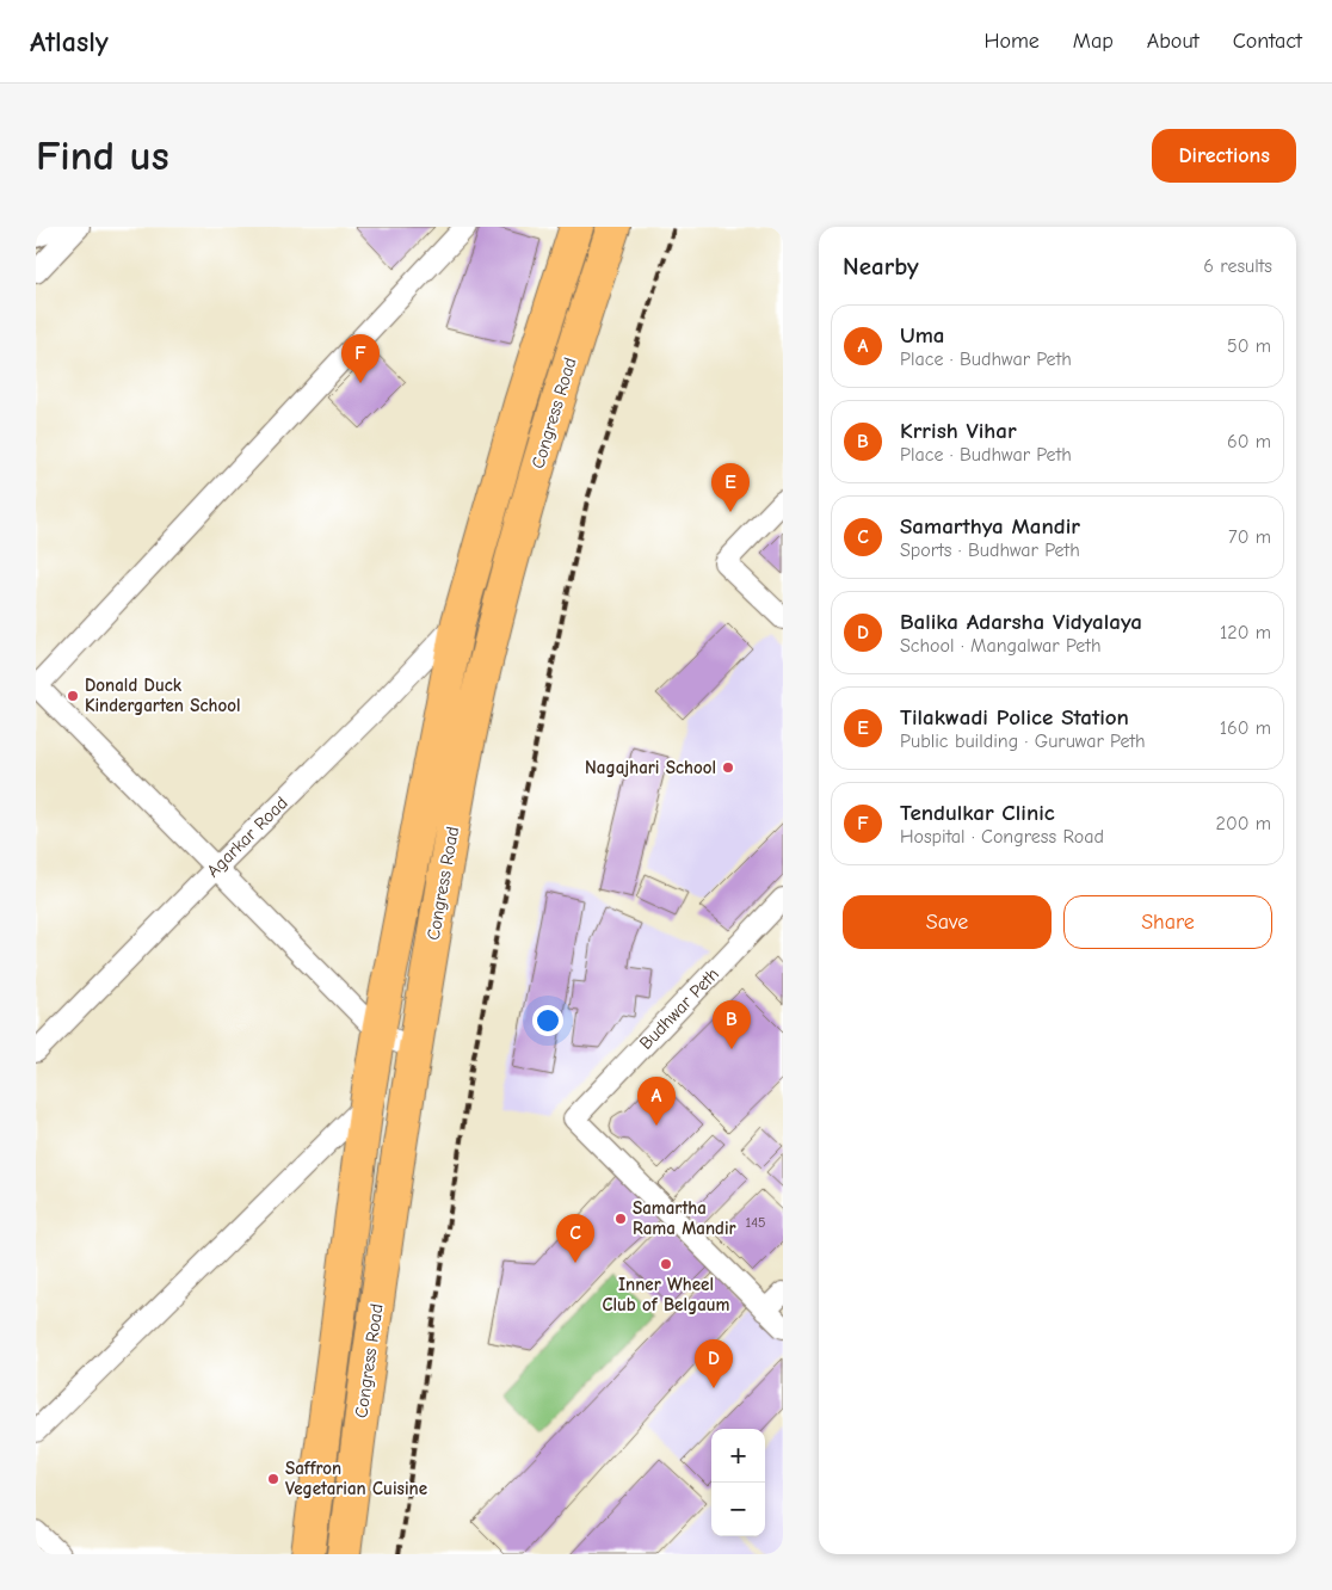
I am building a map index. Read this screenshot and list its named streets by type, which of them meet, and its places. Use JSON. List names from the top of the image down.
{
  "streets": {
    "highway": ["Congress Road"],
    "street": ["Agarkar Road", "Budhwar Peth"]
  },
  "crossings": [
    ["Congress Road", "Agarkar Road"]
  ],
  "places": [
    "Donald Duck Kindergarten School",
    "Nagajhari School",
    "Samartha Rama Mandir",
    "Inner Wheel Club of Belgaum",
    "Saffron Vegetarian Cuisine"
  ],
  "house_numbers": ["145"],
  "page": {
    "header": "Atlasly",
    "nav": [
      "Home",
      "Map",
      "About",
      "Contact"
    ],
    "buttons": [
      "Directions",
      ["Save", "Share"]
    ],
    "title": "Find us",
    "heading": ["Nearby", "6 results"],
    "list": [
      {
        "mark": "A",
        "name": "Uma",
        "note": "Place · Budhwar Peth",
        "value": "50 m"
      },
      {
        "mark": "B",
        "name": "Krrish Vihar",
        "note": "Place · Budhwar Peth",
        "value": "60 m"
      },
      {
        "mark": "C",
        "name": "Samarthya Mandir",
        "note": "Sports · Budhwar Peth",
        "value": "70 m"
      },
      {
        "mark": "D",
        "name": "Balika Adarsha Vidyalaya",
        "note": "School · Mangalwar Peth",
        "value": "120 m"
      },
      {
        "mark": "E",
        "name": "Tilakwadi Police Station",
        "note": "Public building · Guruwar Peth",
        "value": "160 m"
      },
      {
        "mark": "F",
        "name": "Tendulkar Clinic",
        "note": "Hospital · Congress Road",
        "value": "200 m"
      }
    ],
    "pins": [
      "F",
      "E",
      "B",
      "A",
      "C",
      "D"
    ],
    "map_buttons": ["+", "−"]
  }
}
